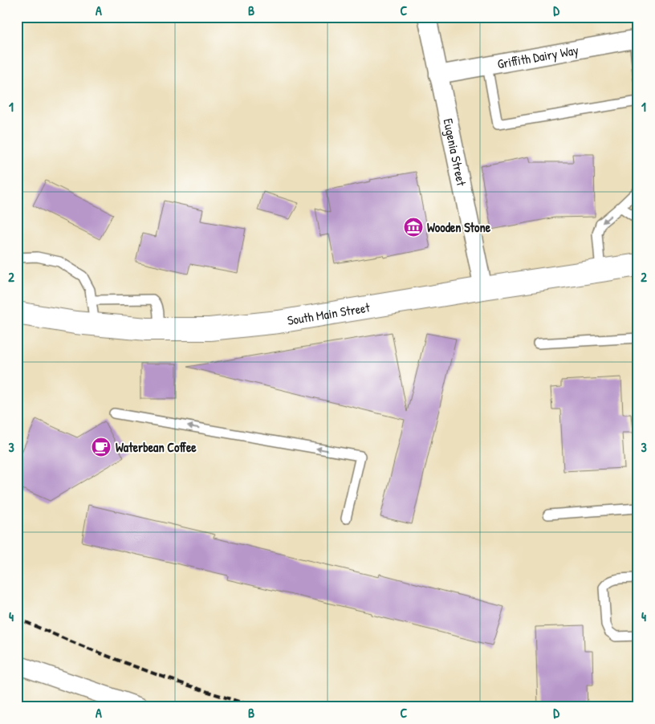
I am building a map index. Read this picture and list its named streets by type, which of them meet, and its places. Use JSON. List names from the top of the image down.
{
  "streets": {
    "main road": ["South Main Street"],
    "street": ["Griffith Dairy Way", "Eugenia Street"]
  },
  "crossings": [
    ["Griffith Dairy Way", "Eugenia Street"],
    ["Eugenia Street", "South Main Street"]
  ],
  "places": {
    "museum": ["Wooden Stone"],
    "cafe": ["Waterbean Coffee"]
  },
  "grid": {
    "columns": [
      "A",
      "B",
      "C",
      "D"
    ],
    "rows": [
      "1",
      "2",
      "3",
      "4"
    ]
  }
}
